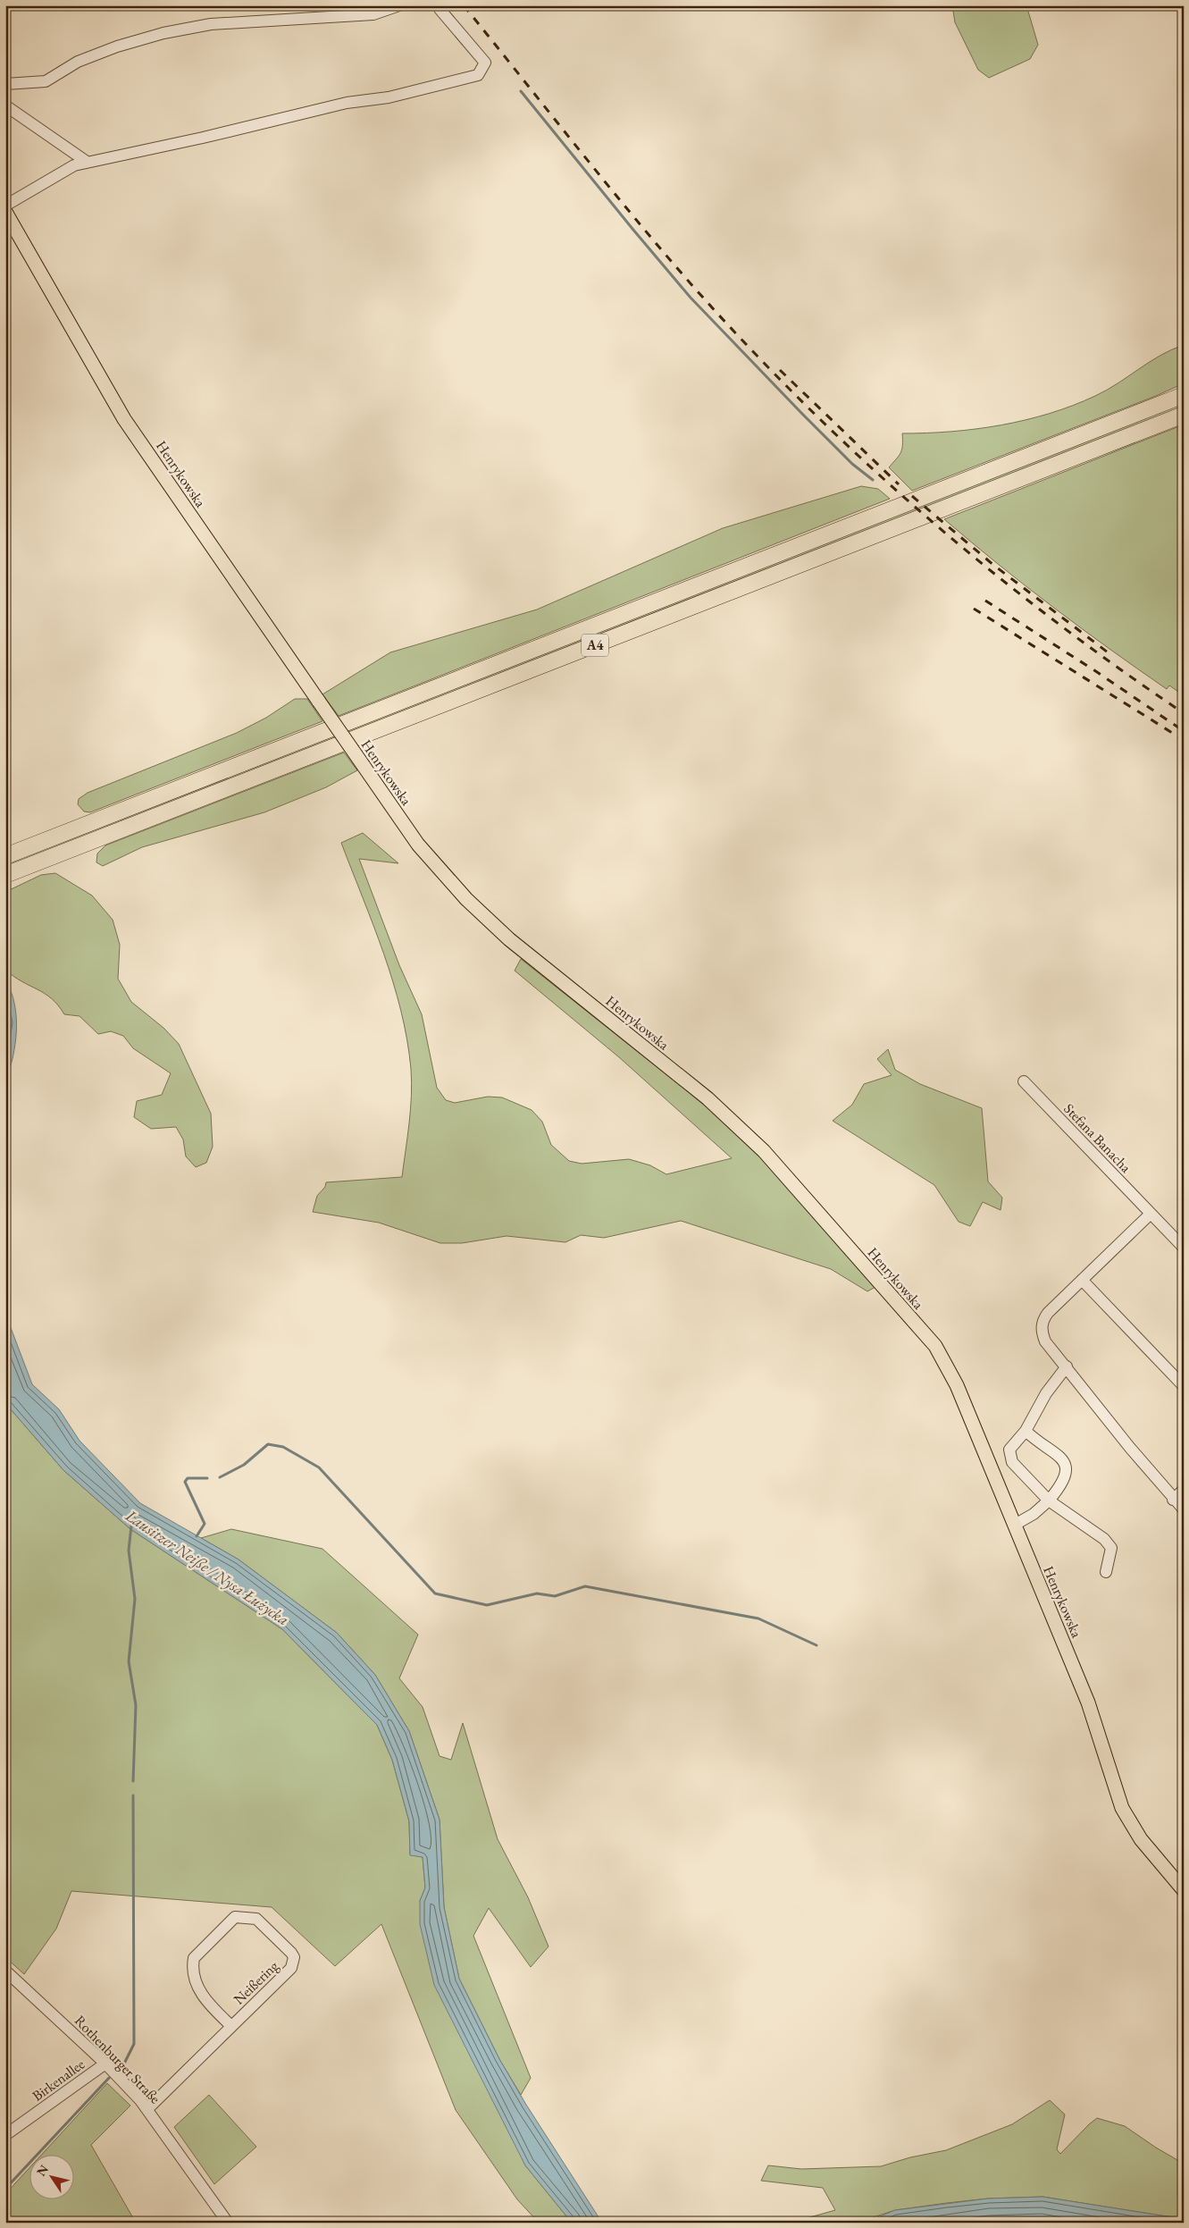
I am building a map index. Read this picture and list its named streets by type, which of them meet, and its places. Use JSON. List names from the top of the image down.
{
  "streets": {
    "highway": ["A4"],
    "main road": ["Henrykowska"],
    "street": [
      "Stefana Banacha",
      "Neißering",
      "Rothenburger Straße",
      "Birkenallee"
    ]
  },
  "crossings": [
    ["Neißering", "Rothenburger Straße"],
    ["Rothenburger Straße", "Birkenallee"]
  ],
  "water": ["Lausitzer Neiße / Nysa Łużycka"],
  "north": "top left"
}
